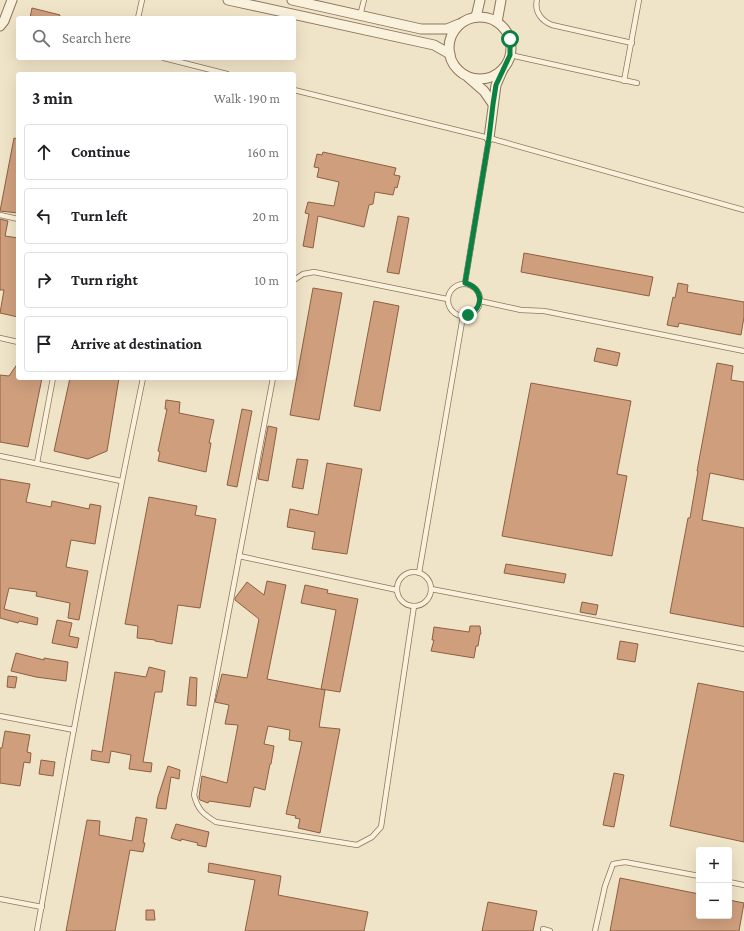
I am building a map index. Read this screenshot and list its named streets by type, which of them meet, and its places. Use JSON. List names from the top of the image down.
{
  "page": {
    "search": "Search here",
    "heading": ["3 min", "Walk · 190 m"],
    "list": [
      ["Continue", "160 m"],
      ["Turn left", "20 m"],
      ["Turn right", "10 m"],
      "Arrive at destination"
    ],
    "map_buttons": ["+", "−"]
  }
}
